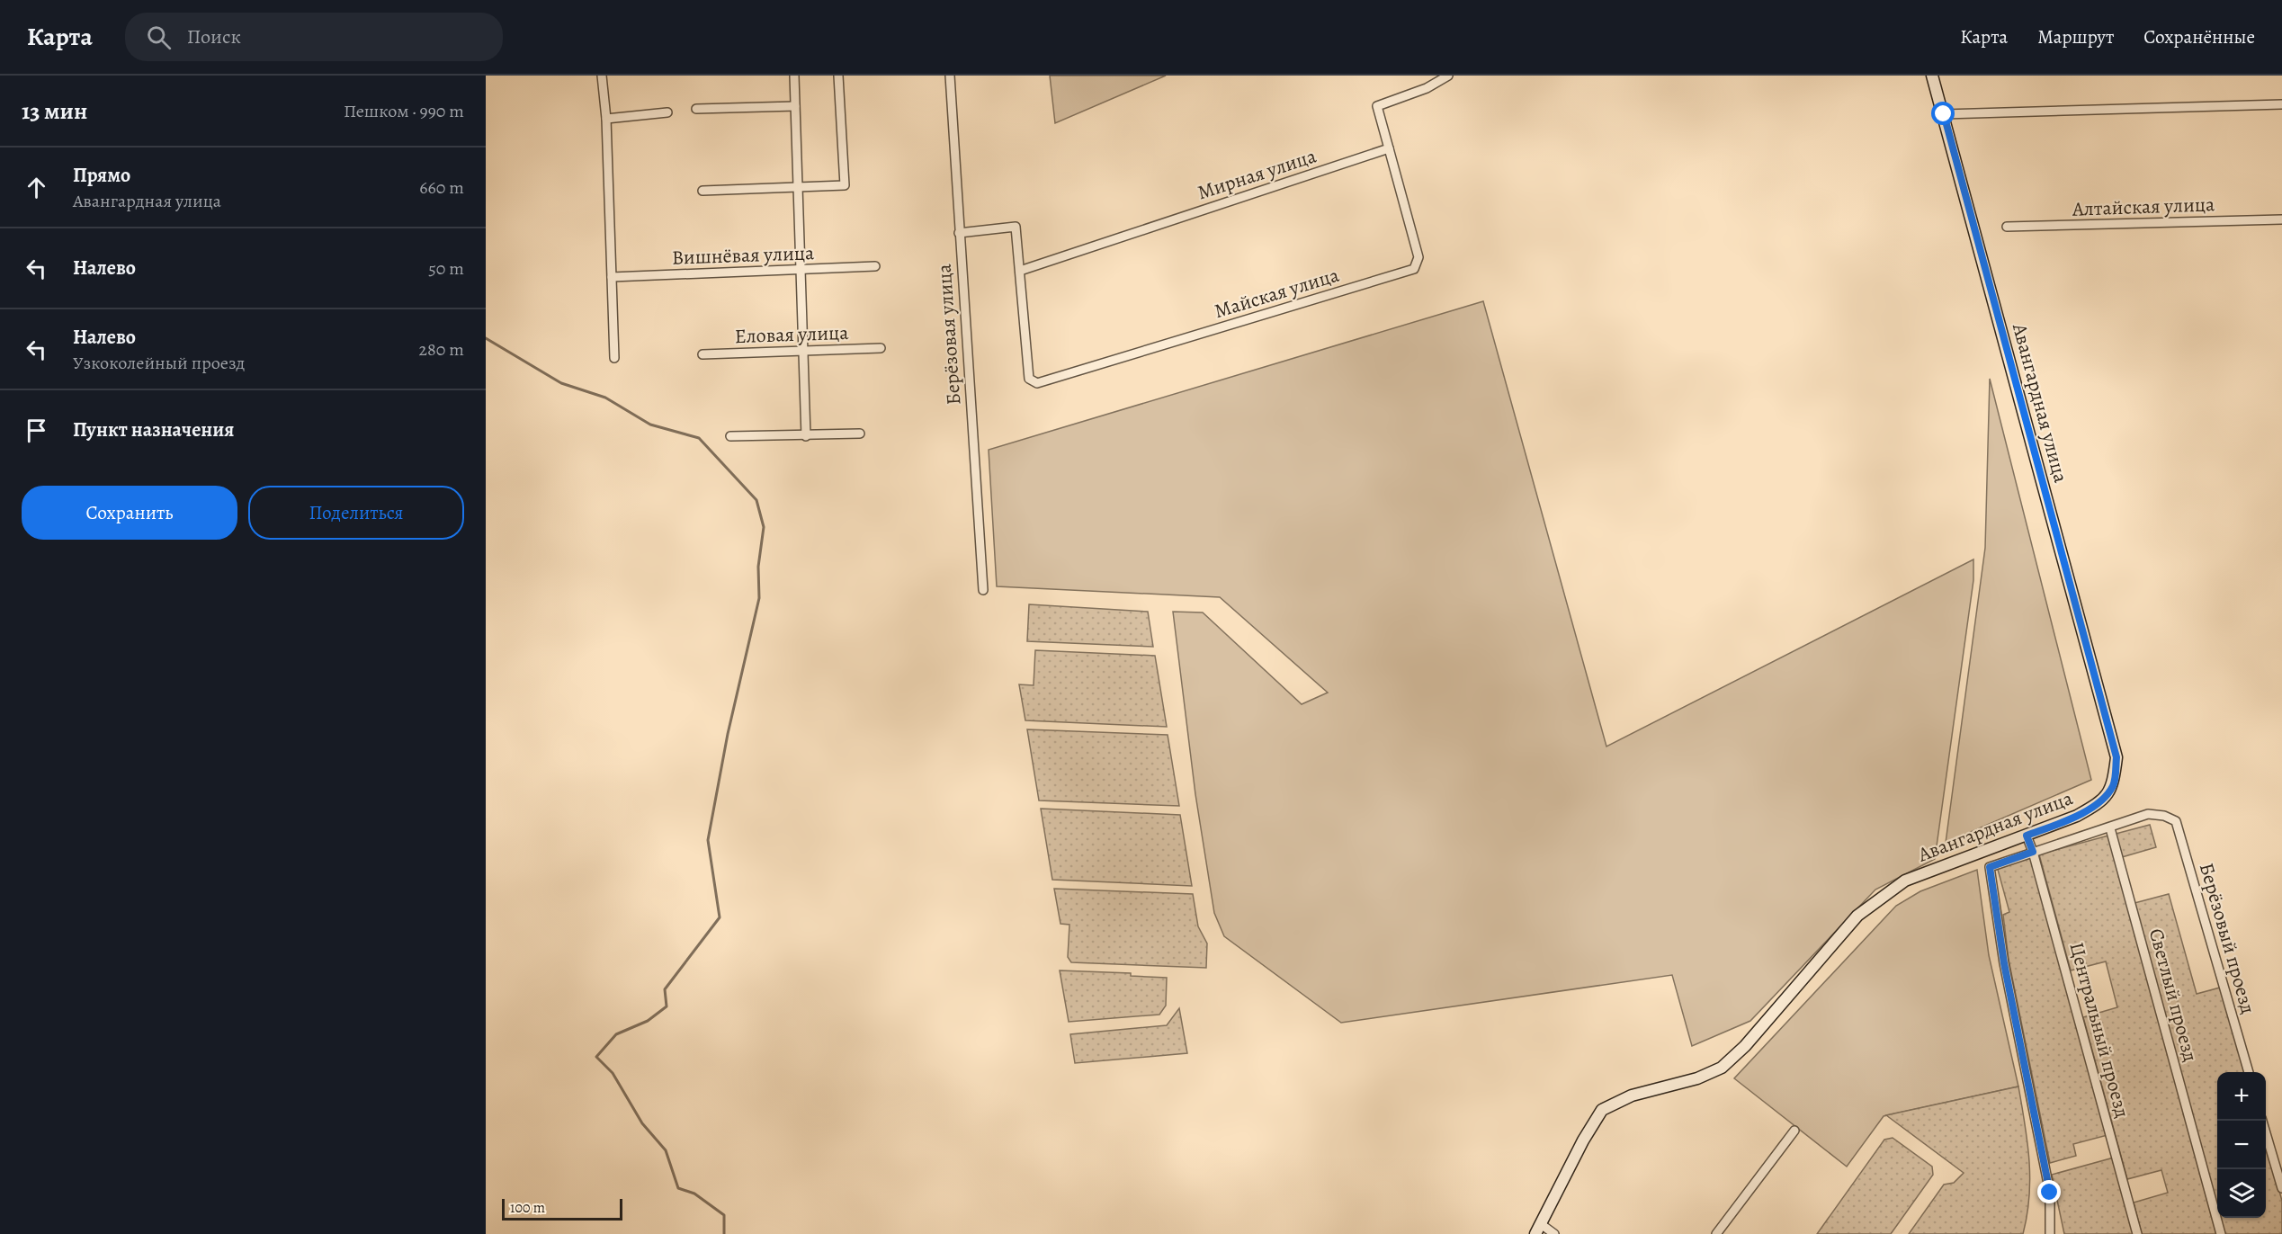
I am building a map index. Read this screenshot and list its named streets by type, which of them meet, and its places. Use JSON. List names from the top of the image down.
{
  "streets": {
    "main road": ["Авангардная улица"],
    "street": [
      "Мирная улица",
      "Алтайская улица",
      "Вишнёвая улица",
      "Майская улица",
      "Еловая улица",
      "Берёзовая улица",
      "Берёзовый проезд",
      "Светлый проезд",
      "Центральный проезд"
    ]
  },
  "crossings": [
    ["Мирная улица", "Майская улица"],
    ["Авангардная улица", "Центральный проезд"],
    ["Берёзовый проезд", "Светлый проезд"]
  ],
  "scale_bar": "100 m",
  "page": {
    "header": "Карта",
    "search": "Поиск",
    "nav": ["Карта", "Маршрут", "Сохранённые"],
    "heading": ["13 мин", "Пешком · 990 m"],
    "list": [
      ["Прямо", "Авангардная улица", "660 m"],
      ["Налево", "50 m"],
      ["Налево", "Узкоколейный проезд", "280 m"],
      "Пункт назначения"
    ],
    "buttons": ["Сохранить", "Поделиться"],
    "map_buttons": ["+", "−"],
    "scale": "100 m"
  }
}
